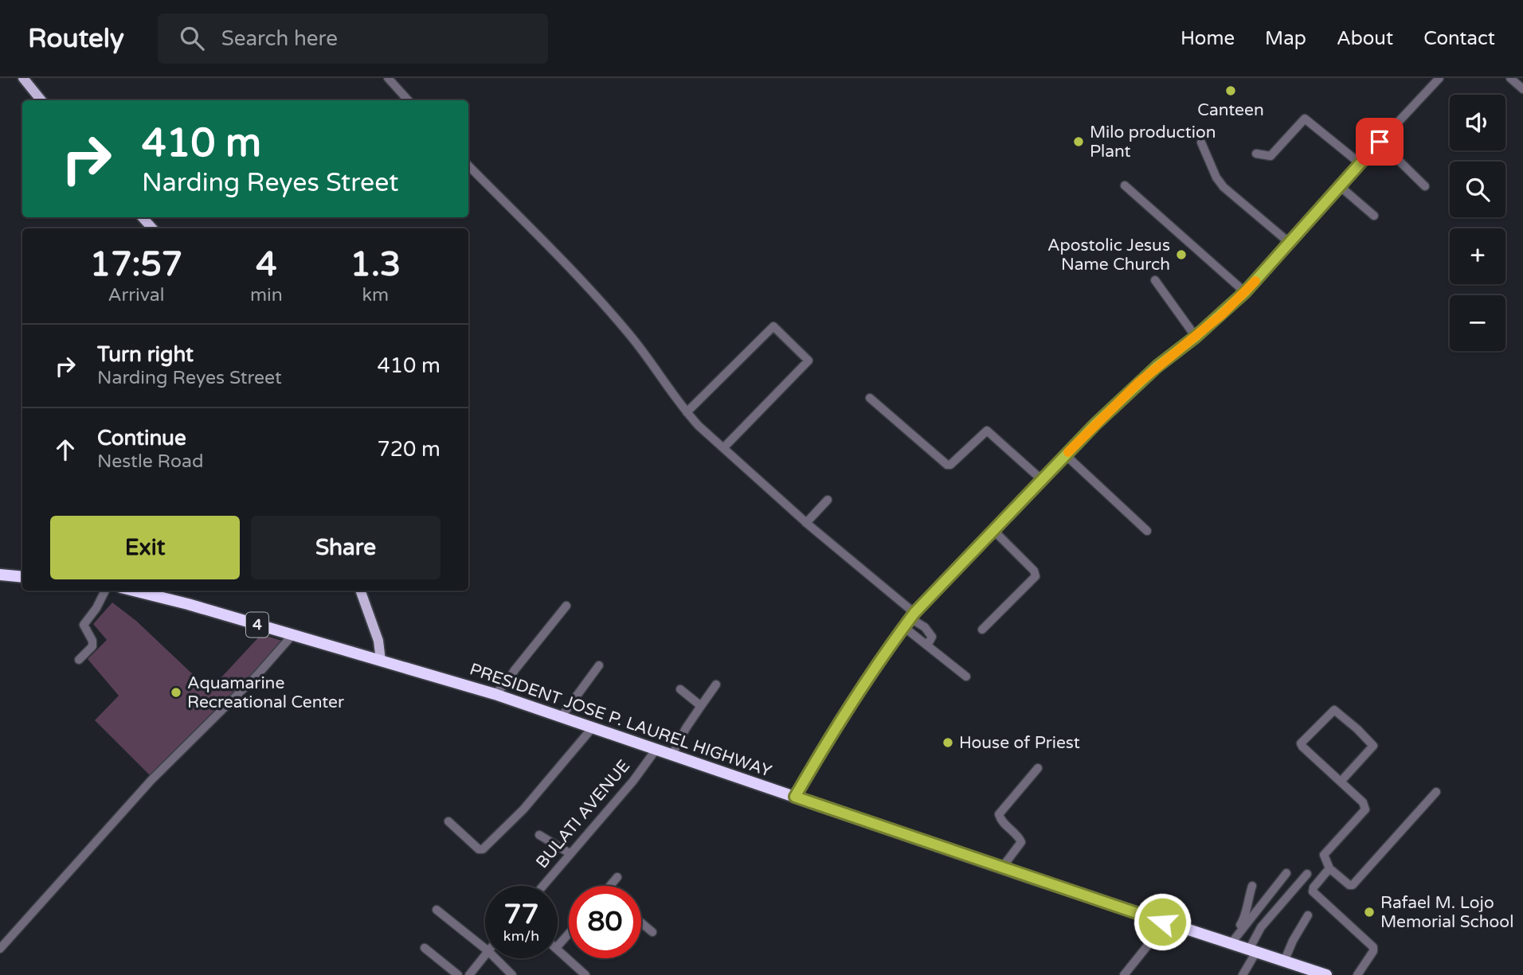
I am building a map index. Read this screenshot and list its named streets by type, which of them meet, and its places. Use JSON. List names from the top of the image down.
{
  "streets": {
    "highway": ["4", "PRESIDENT JOSE P. LAUREL HIGHWAY"],
    "street": ["BULATI AVENUE"]
  },
  "crossings": [
    ["PRESIDENT JOSE P. LAUREL HIGHWAY", "BULATI AVENUE"]
  ],
  "places": [
    "Canteen",
    "Milo production Plant",
    "Apostolic Jesus Name Church",
    "Aquamarine Recreational Center",
    "House of Priest",
    "Rafael M. Lojo Memorial School"
  ],
  "page": {
    "header": "Routely",
    "search": "Search here",
    "nav": [
      "Home",
      "Map",
      "About",
      "Contact"
    ],
    "map_buttons": ["+", "−"],
    "turn": ["410 m", "Narding Reyes Street"],
    "eta": [
      "17:57",
      "Arrival",
      "4",
      "min",
      "1.3",
      "km"
    ],
    "list": [
      {
        "name": "Turn right",
        "note": "Narding Reyes Street",
        "value": "410 m"
      },
      {
        "name": "Continue",
        "note": "Nestle Road",
        "value": "720 m"
      }
    ],
    "buttons": ["Exit", "Share"],
    "speed": "77 km/h",
    "limit": "80"
  }
}
